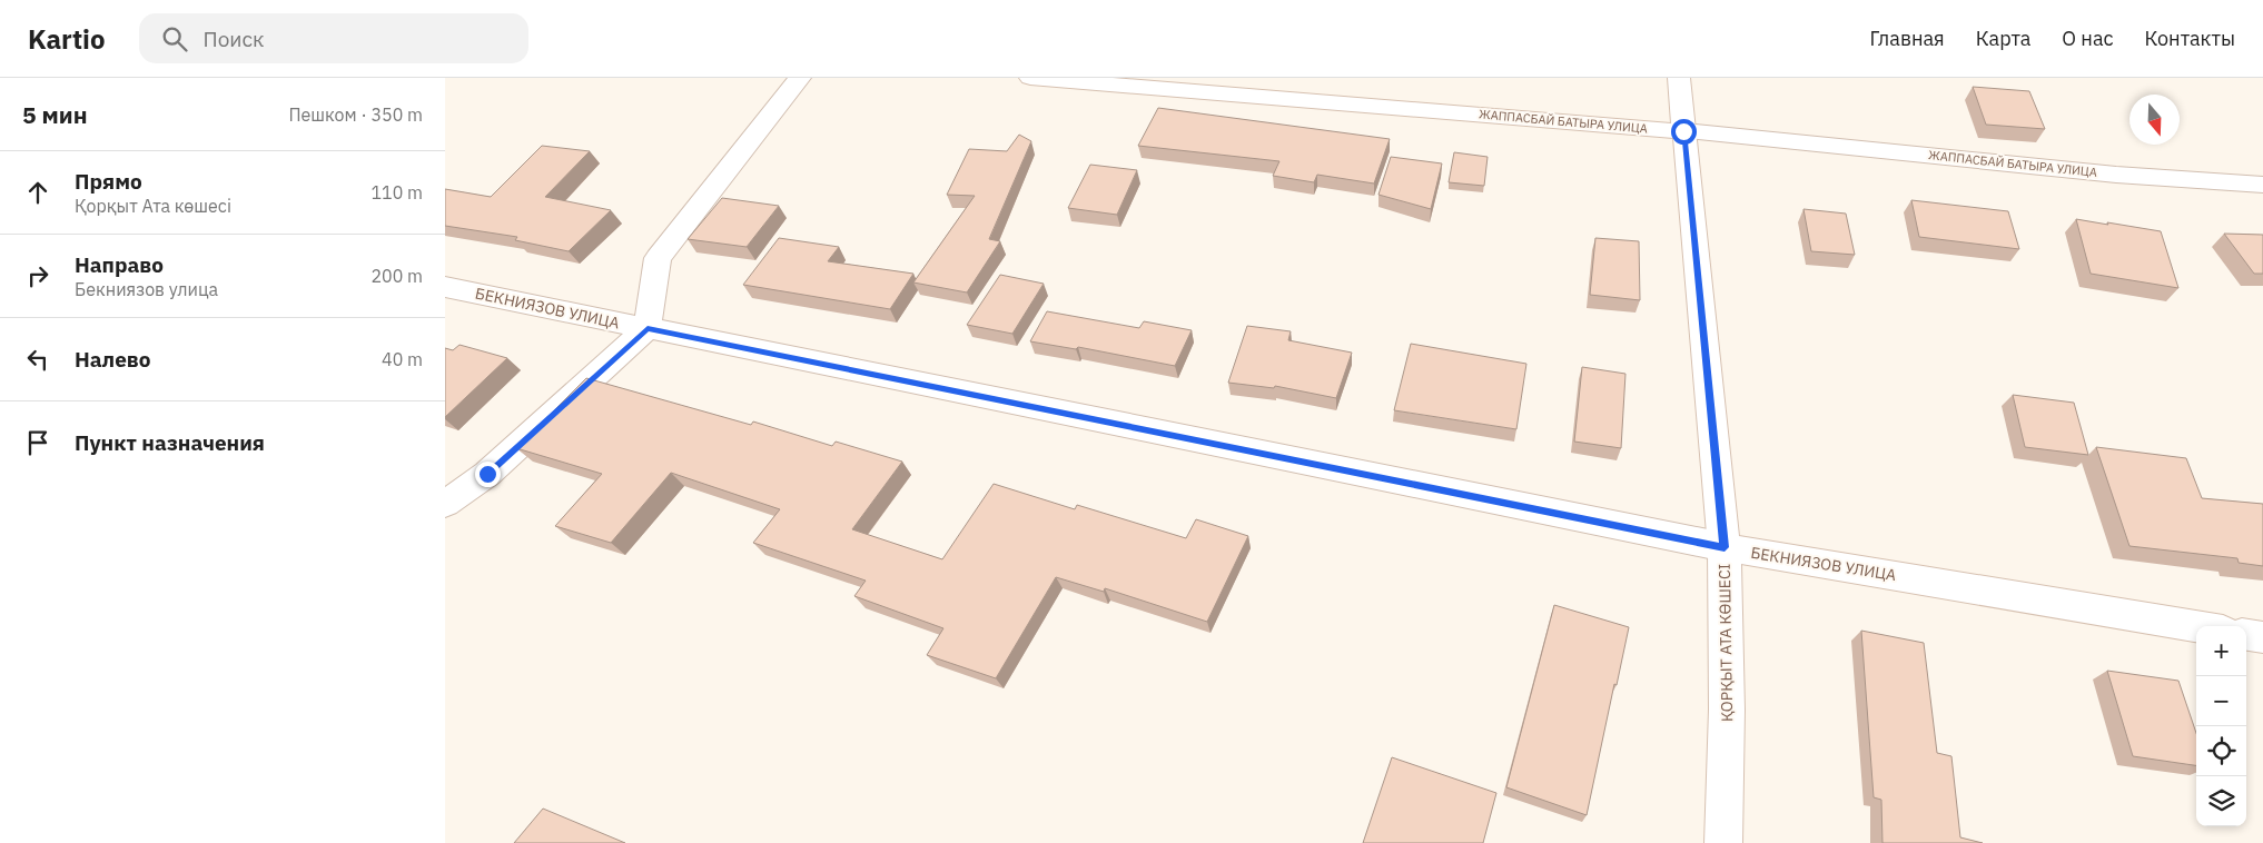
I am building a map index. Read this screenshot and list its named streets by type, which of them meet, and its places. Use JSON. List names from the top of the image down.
{
  "streets": {
    "street": ["ЖАППАСБАЙ БАТЫРА УЛИЦА", "БЕКНИЯЗОВ УЛИЦА", "ҚОРҚЫТ АТА КӨШЕСІ"]
  },
  "crossings": [
    ["ЖАППАСБАЙ БАТЫРА УЛИЦА", "ҚОРҚЫТ АТА КӨШЕСІ"],
    ["БЕКНИЯЗОВ УЛИЦА", "ҚОРҚЫТ АТА КӨШЕСІ"]
  ],
  "north": "bottom",
  "page": {
    "header": "Kartio",
    "search": "Поиск",
    "nav": [
      "Главная",
      "Карта",
      "О нас",
      "Контакты"
    ],
    "heading": ["5 мин", "Пешком · 350 m"],
    "list": [
      ["Прямо", "Қорқыт Ата көшесі", "110 m"],
      ["Направо", "Бекниязов улица", "200 m"],
      ["Налево", "40 m"],
      "Пункт назначения"
    ],
    "map_buttons": ["+", "−"]
  }
}
